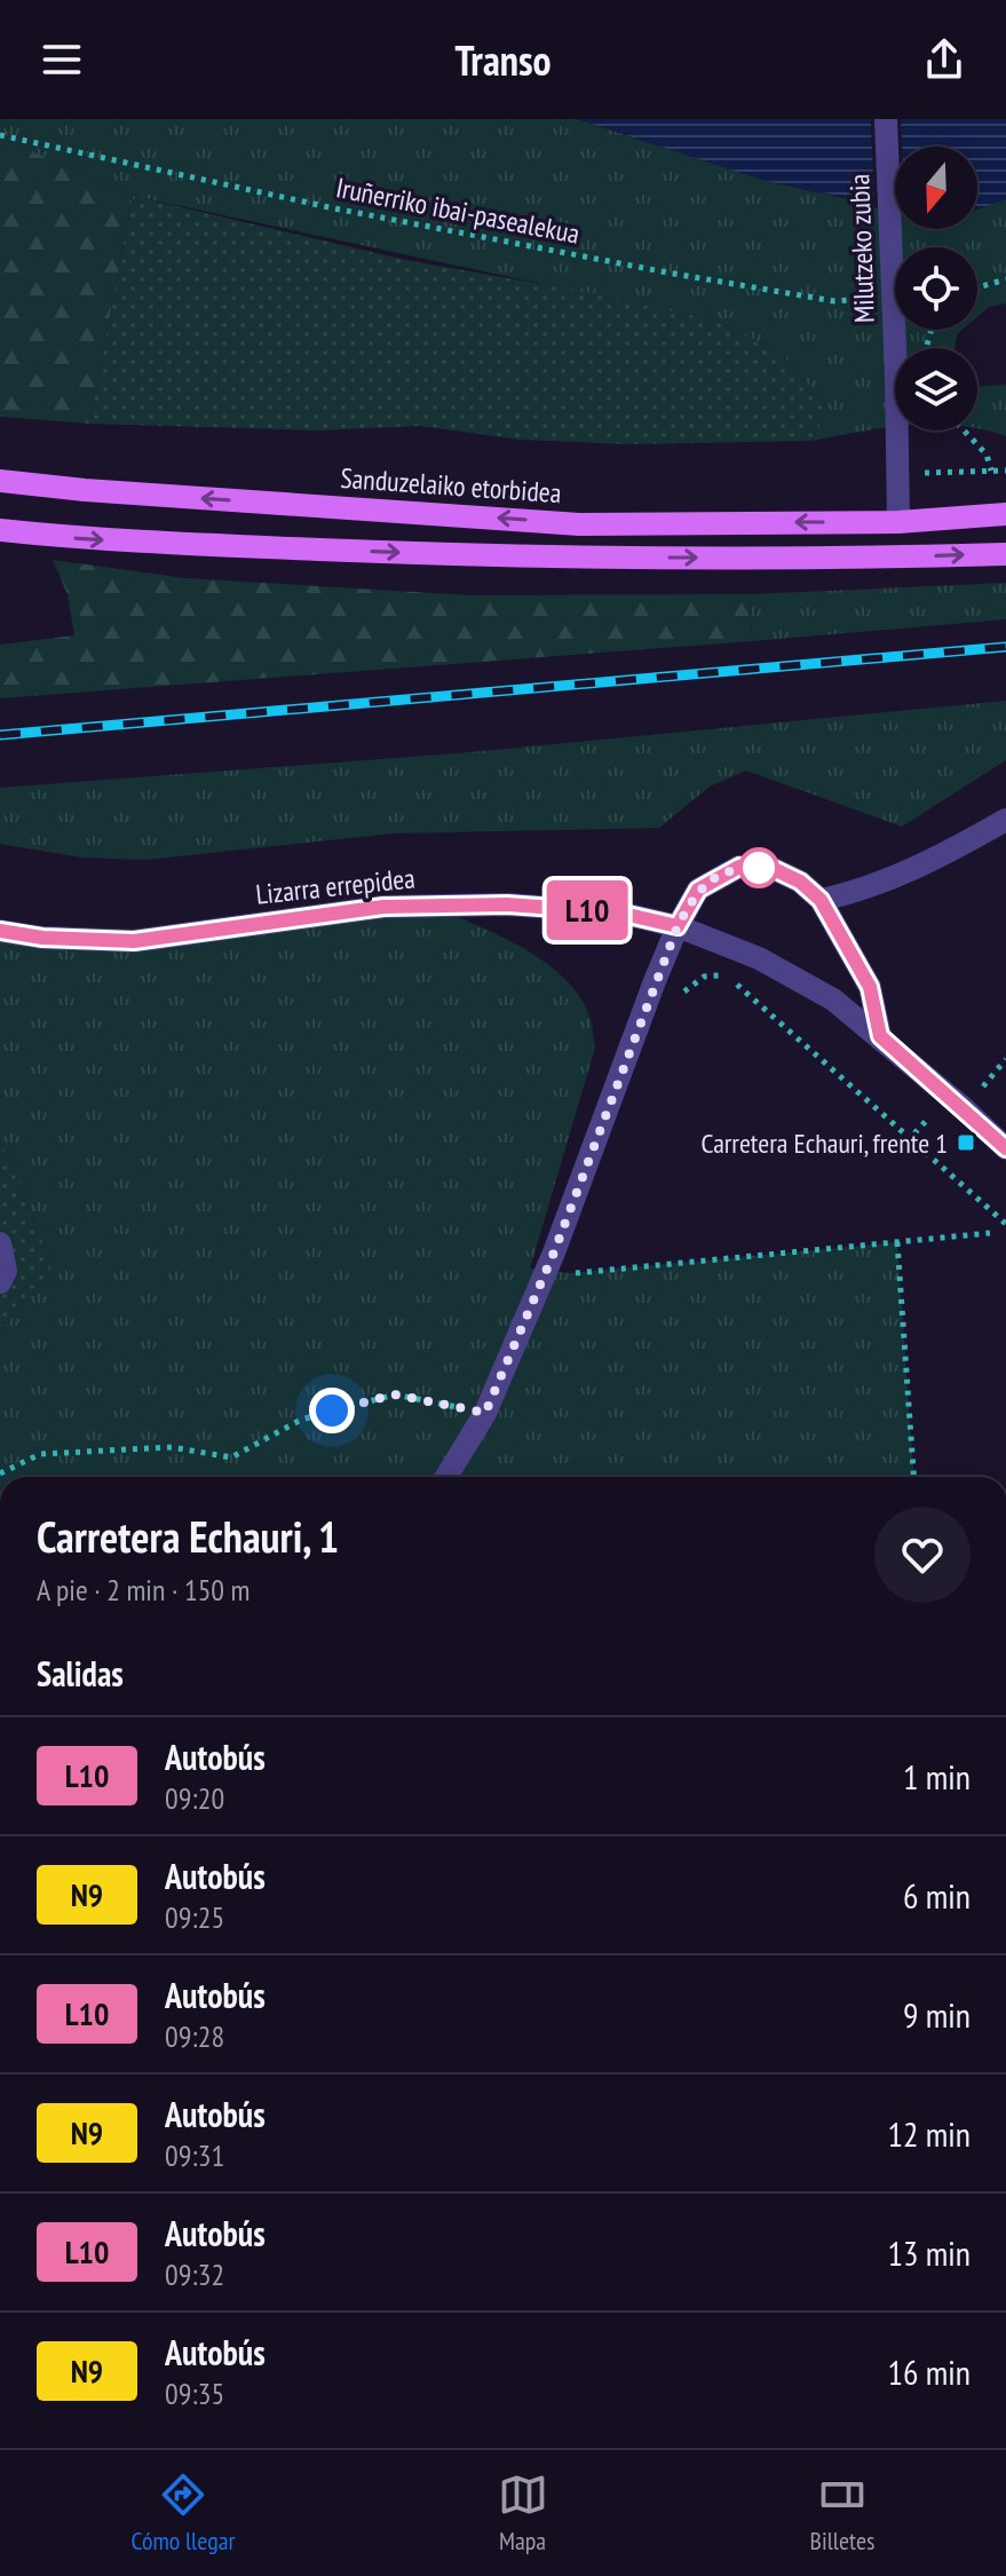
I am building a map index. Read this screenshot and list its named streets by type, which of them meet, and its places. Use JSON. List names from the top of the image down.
{
  "streets": {
    "main road": ["Sanduzelaiko etorbidea"],
    "street": ["Milutzeko zubia", "Lizarra errepidea"],
    "path": ["Iruñerriko ibai-pasealekua"]
  },
  "crossings": [
    ["Milutzeko zubia", "Sanduzelaiko etorbidea"]
  ],
  "places": {
    "transit": ["Carretera Echauri, frente 1"]
  },
  "lines": ["bus line L10"],
  "north": "bottom",
  "page": {
    "header": "Transo",
    "on_map": "L10",
    "heading": [
      ["Carretera Echauri, 1", "A pie · 2 min · 150 m"],
      "Salidas"
    ],
    "list": [
      {
        "mark": "L10",
        "name": "Autobús",
        "note": "09:20",
        "value": "1 min"
      },
      {
        "mark": "N9",
        "name": "Autobús",
        "note": "09:25",
        "value": "6 min"
      },
      {
        "mark": "L10",
        "name": "Autobús",
        "note": "09:28",
        "value": "9 min"
      },
      {
        "mark": "N9",
        "name": "Autobús",
        "note": "09:31",
        "value": "12 min"
      },
      {
        "mark": "L10",
        "name": "Autobús",
        "note": "09:32",
        "value": "13 min"
      },
      {
        "mark": "N9",
        "name": "Autobús",
        "note": "09:35",
        "value": "16 min"
      }
    ],
    "tabs": ["Cómo llegar", "Mapa", "Billetes"]
  }
}
